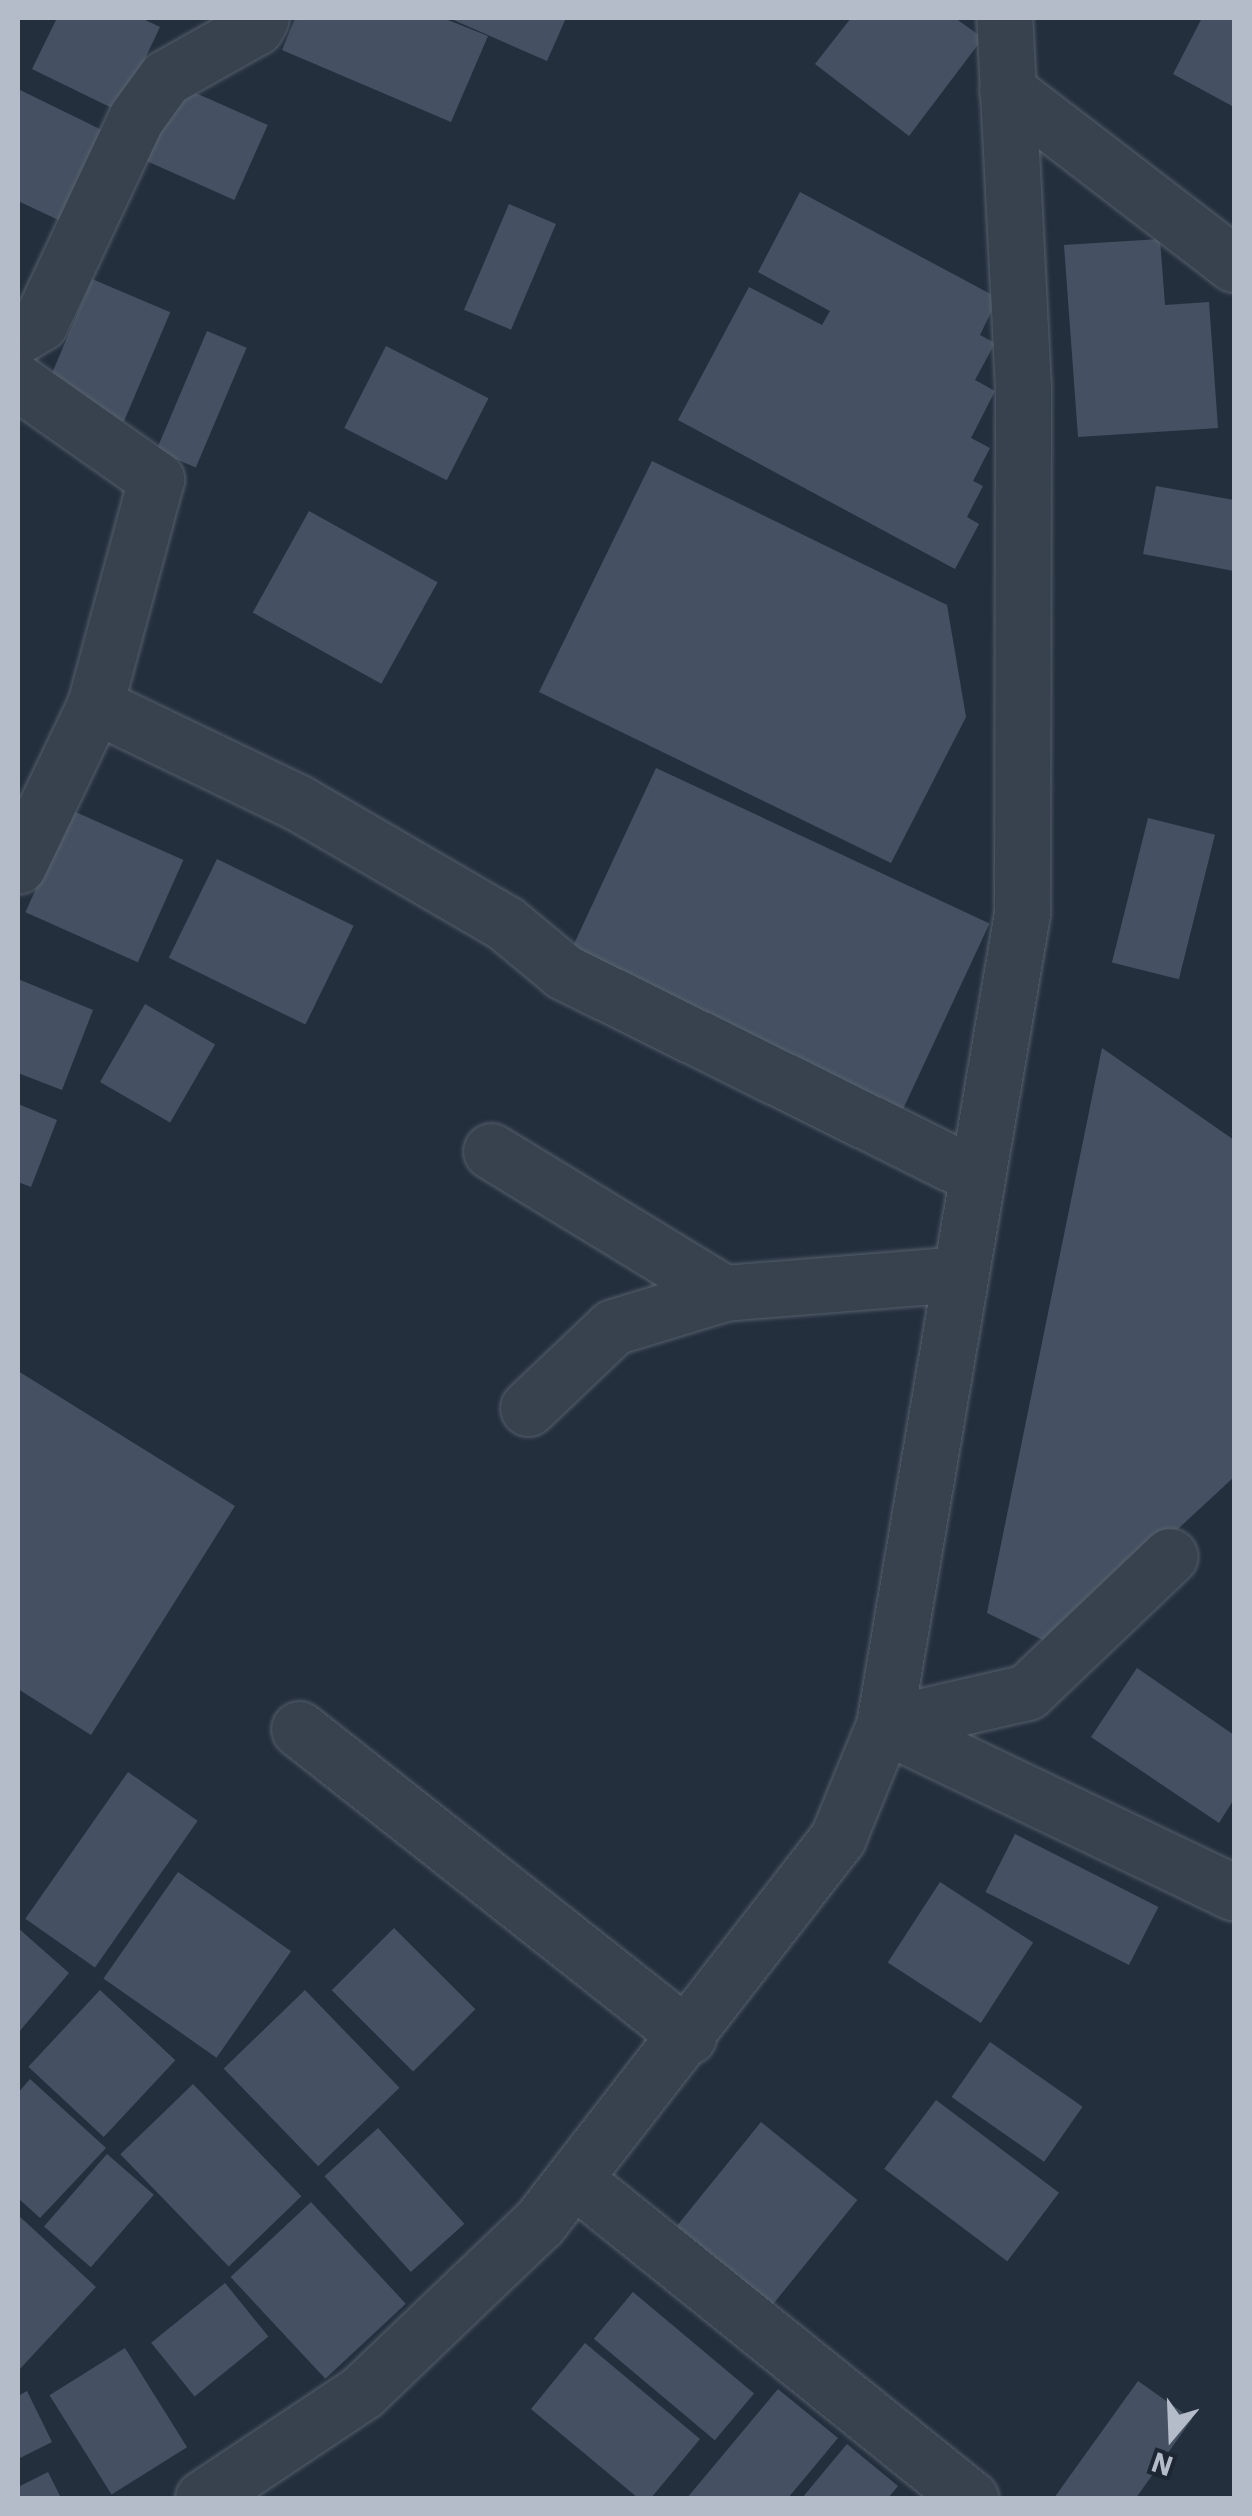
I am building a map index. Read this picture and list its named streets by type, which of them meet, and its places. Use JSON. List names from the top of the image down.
{
  "north": "bottom"
}
